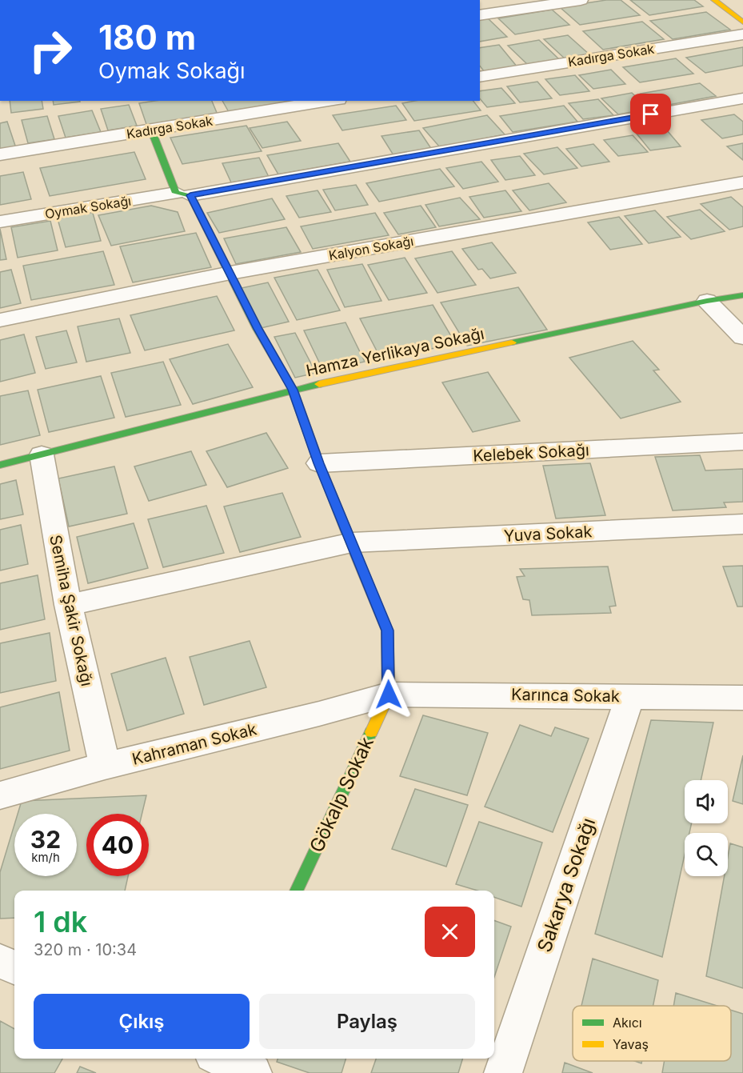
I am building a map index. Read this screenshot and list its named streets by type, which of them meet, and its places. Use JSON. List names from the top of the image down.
{
  "streets": {
    "street": [
      "Kadırga Sokak",
      "Oymak Sokağı",
      "Kalyon Sokağı",
      "Hamza Yerlikaya Sokağı",
      "Kelebek Sokağı",
      "Yuva Sokak",
      "Semiha Şakir Sokağı",
      "Karınca Sokak",
      "Kahraman Sokak",
      "Gökalp Sokak",
      "Sakarya Sokağı"
    ]
  },
  "crossings": [
    ["Hamza Yerlikaya Sokağı", "Semiha Şakir Sokağı"],
    ["Yuva Sokak", "Semiha Şakir Sokağı"],
    ["Semiha Şakir Sokağı", "Kahraman Sokak"],
    ["Karınca Sokak", "Kahraman Sokak"],
    ["Karınca Sokak", "Gökalp Sokak"],
    ["Karınca Sokak", "Sakarya Sokağı"],
    ["Kahraman Sokak", "Gökalp Sokak"]
  ],
  "legend": ["Akıcı", "Yavaş"],
  "page": {
    "turn": ["180 m", "Oymak Sokağı"],
    "speed": "32 km/h",
    "limit": "40",
    "heading": ["1 dk", "320 m · 10:34"],
    "buttons": ["Çıkış", "Paylaş"]
  }
}
